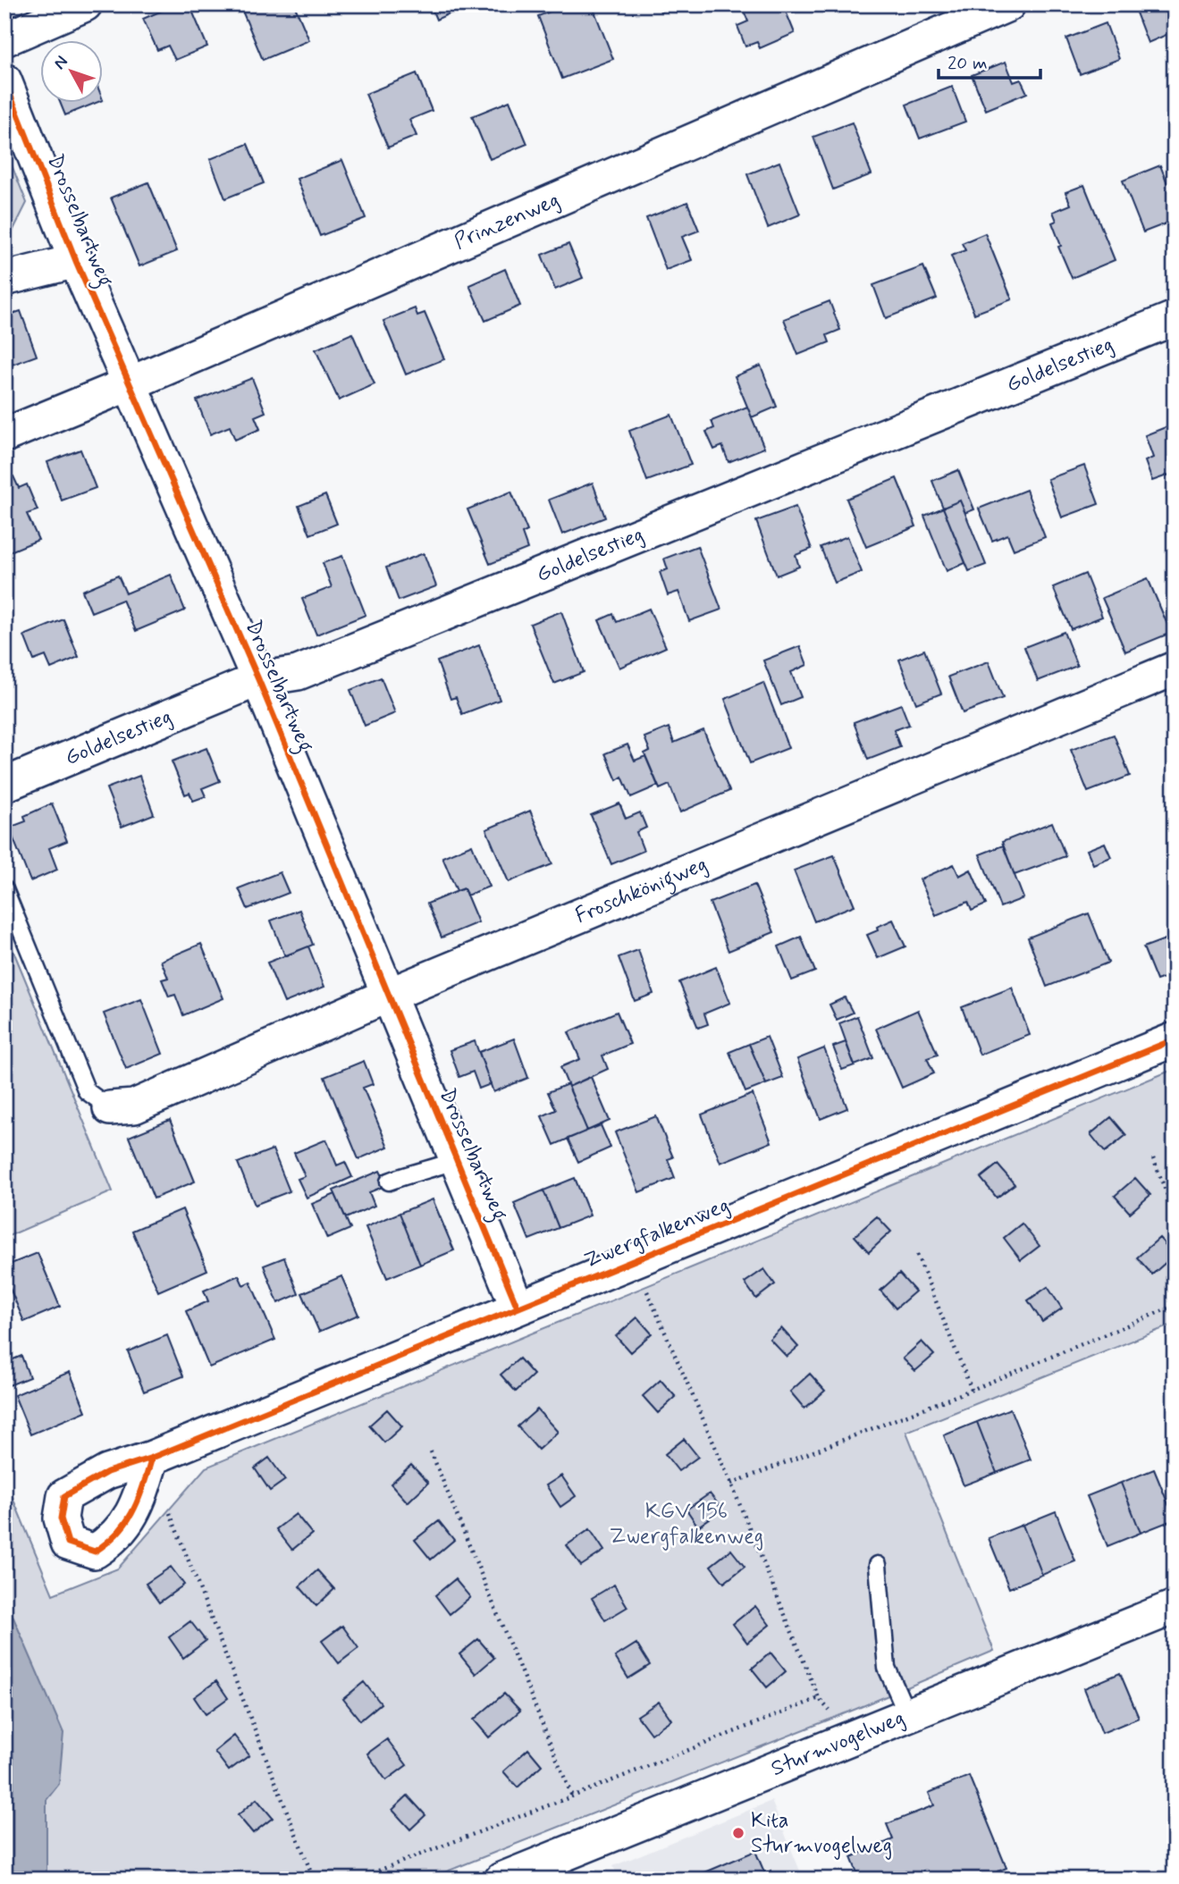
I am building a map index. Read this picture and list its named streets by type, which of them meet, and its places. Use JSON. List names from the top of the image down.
{
  "streets": {
    "street": [
      "Drosselbartweg",
      "Prinzenweg",
      "Goldelsestieg",
      "Froschkönigweg",
      "Zwergfalkenweg",
      "Sturmvogelweg"
    ]
  },
  "crossings": [
    ["Drosselbartweg", "Prinzenweg"],
    ["Drosselbartweg", "Goldelsestieg"],
    ["Drosselbartweg", "Froschkönigweg"],
    ["Drosselbartweg", "Zwergfalkenweg"]
  ],
  "parks": ["KGV 156 Zwergfalkenweg"],
  "places": ["Kita Sturmvogelweg"],
  "scale_bar": "20 m",
  "north": "top left"
}
